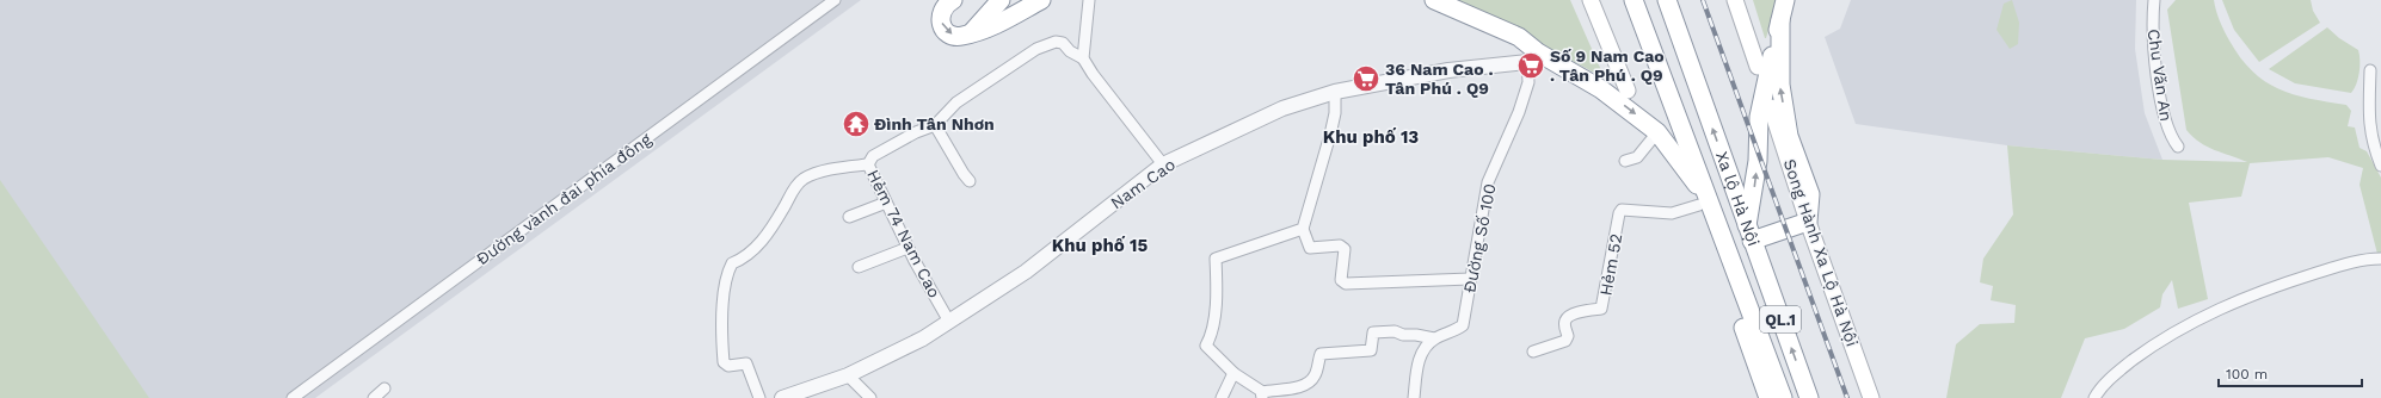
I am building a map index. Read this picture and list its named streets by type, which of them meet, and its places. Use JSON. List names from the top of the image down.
{
  "streets": {
    "highway": ["Xa lộ Hà Nội", "QL.1"],
    "main road": ["Song Hành Xa Lộ Hà Nội"],
    "street": [
      "Chu Văn An",
      "Nam Cao",
      "Đường vành đai phía đông",
      "Hẻm 74 Nam Cao",
      "Đường Số 100",
      "Hẻm 52"
    ]
  },
  "crossings": [
    ["Nam Cao", "Hẻm 74 Nam Cao"],
    ["Nam Cao", "Đường Số 100"],
    ["Xa lộ Hà Nội", "Hẻm 52"],
    ["Xa lộ Hà Nội", "QL.1"]
  ],
  "districts": ["Khu phố 13", "Khu phố 15"],
  "places": {
    "supermarket": ["Số 9 Nam Cao . Tân Phú . Q9", "36 Nam Cao . Tân Phú . Q9"],
    "temple": ["Đình Tân Nhơn"]
  },
  "scale_bar": "100 m"
}
